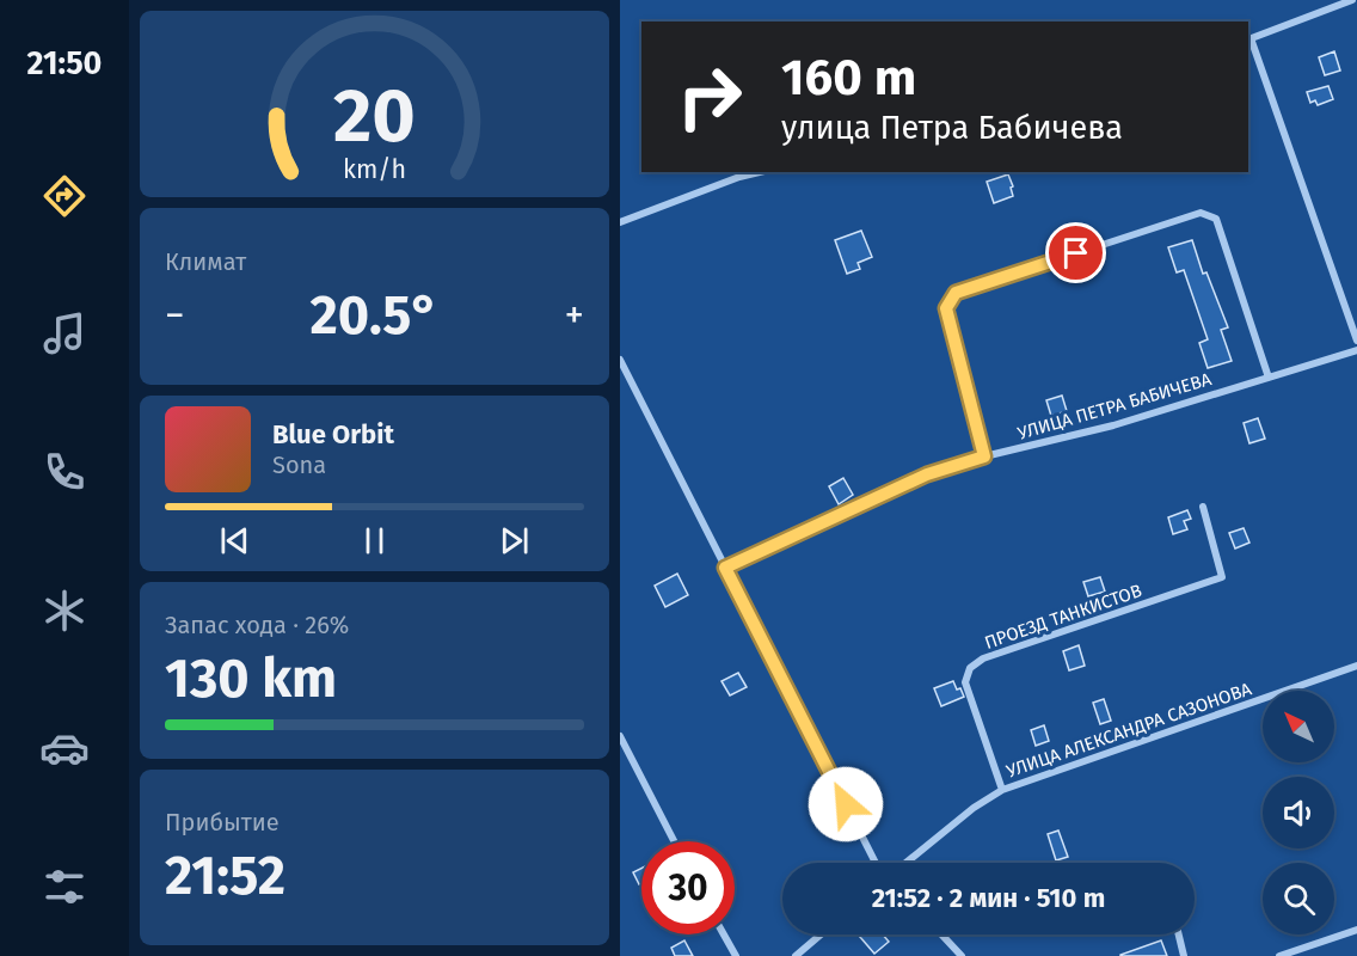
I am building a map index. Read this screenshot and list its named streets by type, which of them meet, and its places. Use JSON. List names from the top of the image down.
{
  "streets": {
    "street": ["УЛИЦА ПЕТРА БАБИЧЕВА", "ПРОЕЗД ТАНКИСТОВ", "УЛИЦА АЛЕКСАНДРА САЗОНОВА"]
  },
  "crossings": [
    ["ПРОЕЗД ТАНКИСТОВ", "УЛИЦА АЛЕКСАНДРА САЗОНОВА"]
  ],
  "north": "top left",
  "page": {
    "tabs": "21:50",
    "turn": ["160 m", "улица Петра Бабичева"],
    "tile": [
      "Климат",
      ["Запас хода · 26%", "130 km"],
      ["Прибытие", "21:52"]
    ],
    "heat": ["−", "20.5°", "+"],
    "song": ["Blue Orbit", "Sona"],
    "limit": "30",
    "trip": "21:52 · 2 мин · 510 m",
    "gauge": ["20", "km/h"]
  }
}
